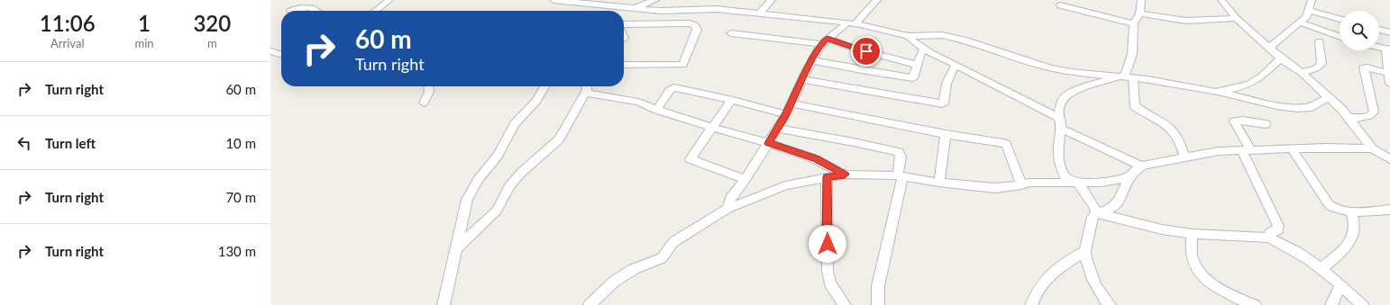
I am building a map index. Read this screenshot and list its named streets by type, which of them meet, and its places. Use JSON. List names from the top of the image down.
{
  "page": {
    "eta": [
      "11:06",
      "Arrival",
      "1",
      "min",
      "320",
      "m"
    ],
    "turn": ["60 m", "Turn right"],
    "list": [
      {
        "name": "Turn right",
        "value": "60 m"
      },
      {
        "name": "Turn left",
        "value": "10 m"
      },
      {
        "name": "Turn right",
        "value": "70 m"
      },
      {
        "name": "Turn right",
        "value": "130 m"
      }
    ]
  }
}
